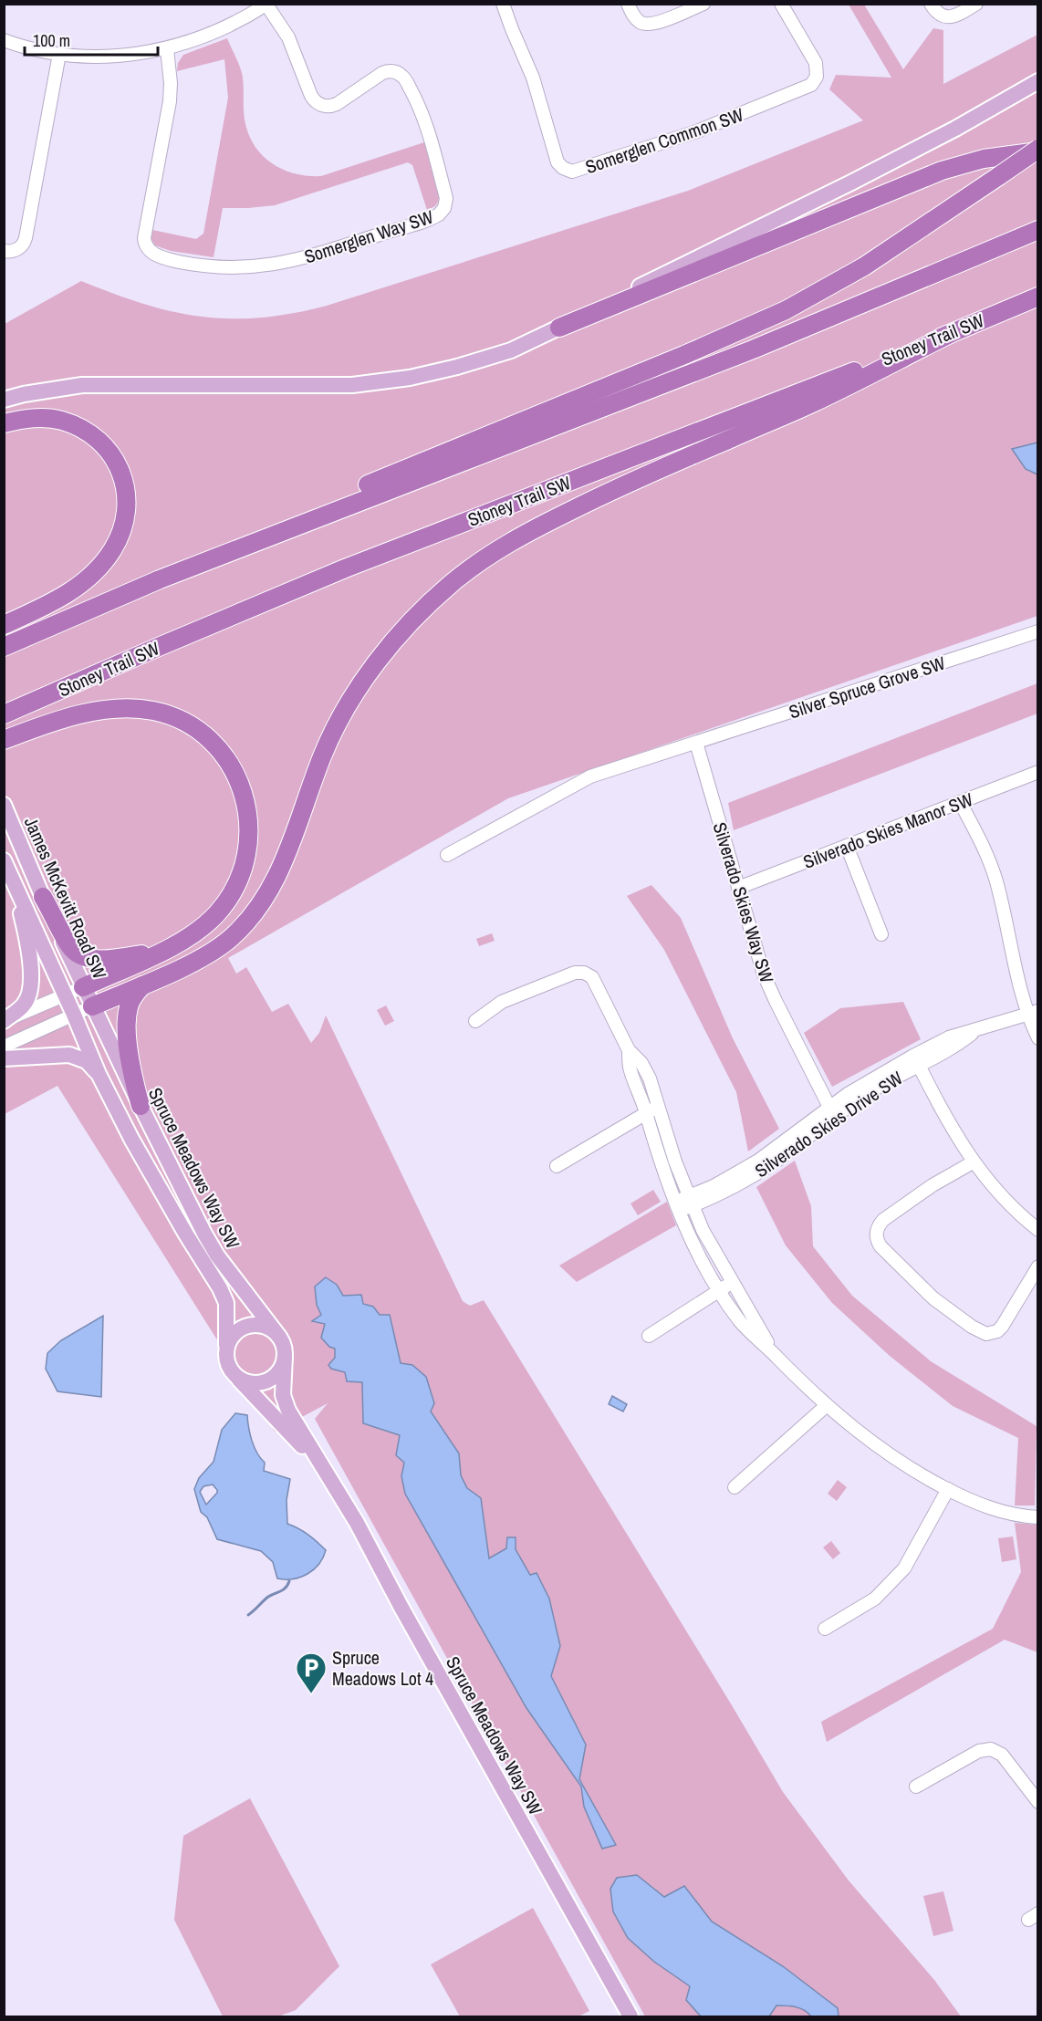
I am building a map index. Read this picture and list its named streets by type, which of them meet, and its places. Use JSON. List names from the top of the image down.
{
  "streets": {
    "highway": ["Stoney Trail SW"],
    "main road": ["James McKevitt Road SW", "Spruce Meadows Way SW"],
    "street": [
      "Somerglen Common SW",
      "Somerglen Way SW",
      "Silver Spruce Grove SW",
      "Silverado Skies Manor SW",
      "Silverado Skies Way SW",
      "Silverado Skies Drive SW"
    ]
  },
  "crossings": [
    ["Silver Spruce Grove SW", "Silverado Skies Way SW"],
    ["Silverado Skies Manor SW", "Silverado Skies Way SW"],
    ["James McKevitt Road SW", "Spruce Meadows Way SW"],
    ["Silverado Skies Way SW", "Silverado Skies Drive SW"]
  ],
  "places": {
    "parking": ["Spruce Meadows Lot 4"]
  },
  "scale_bar": "100 m"
}
